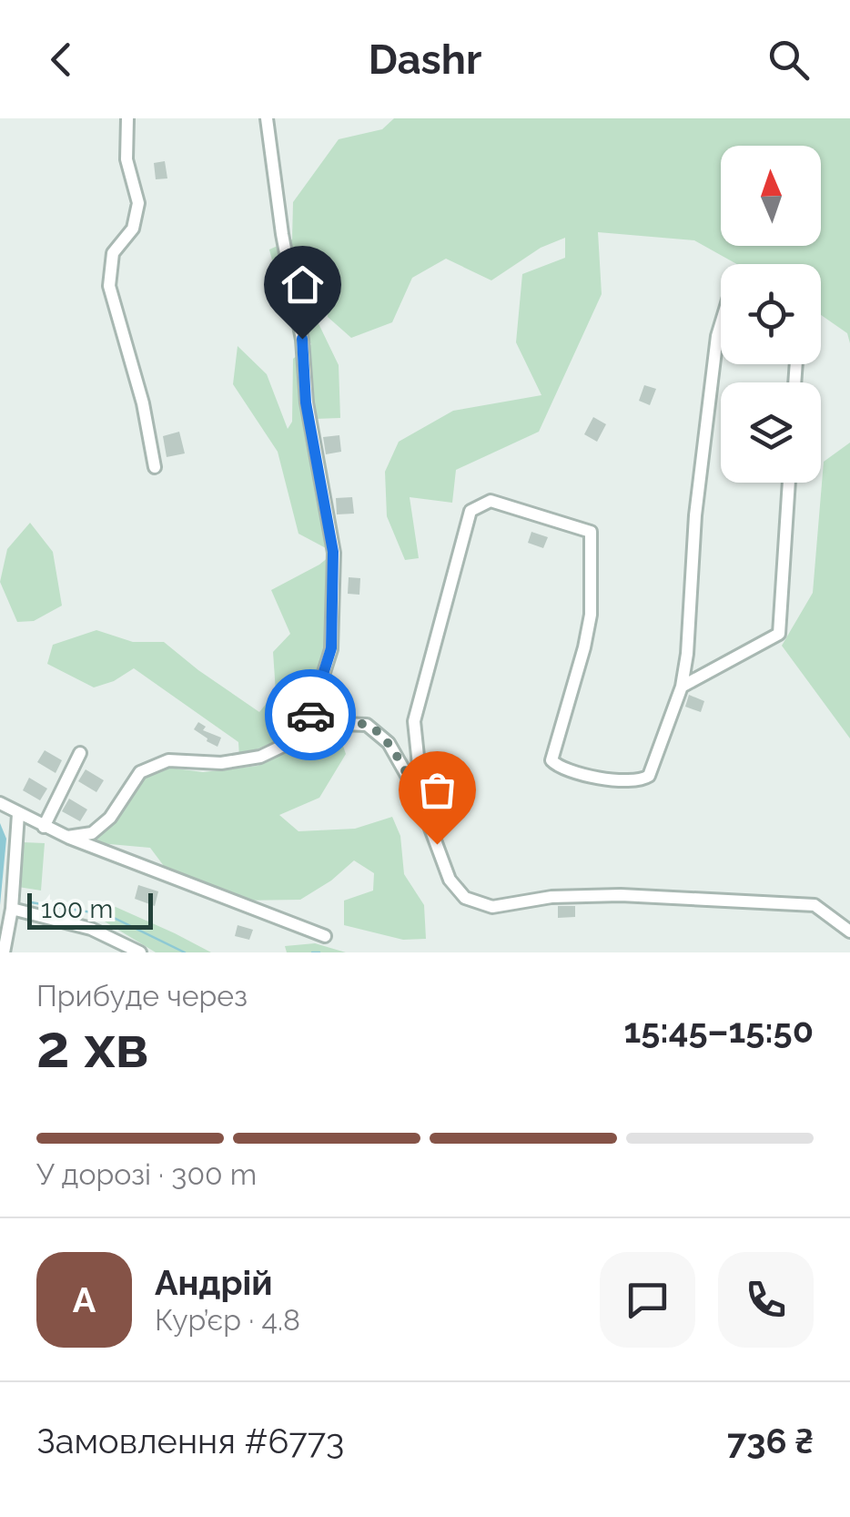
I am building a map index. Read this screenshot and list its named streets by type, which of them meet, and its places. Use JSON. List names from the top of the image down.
{
  "scale_bar": "100 m",
  "north": "top",
  "page": {
    "header": "Dashr",
    "scale": "100 m",
    "heading": ["2 хв", "Прибуде через", "15:45–15:50"],
    "panel": [
      "Андрій",
      "Кур’єр · 4.8",
      "Замовлення #6773",
      "736 ₴"
    ],
    "bar": "У дорозі · 300 m",
    "round": "А"
  }
}
